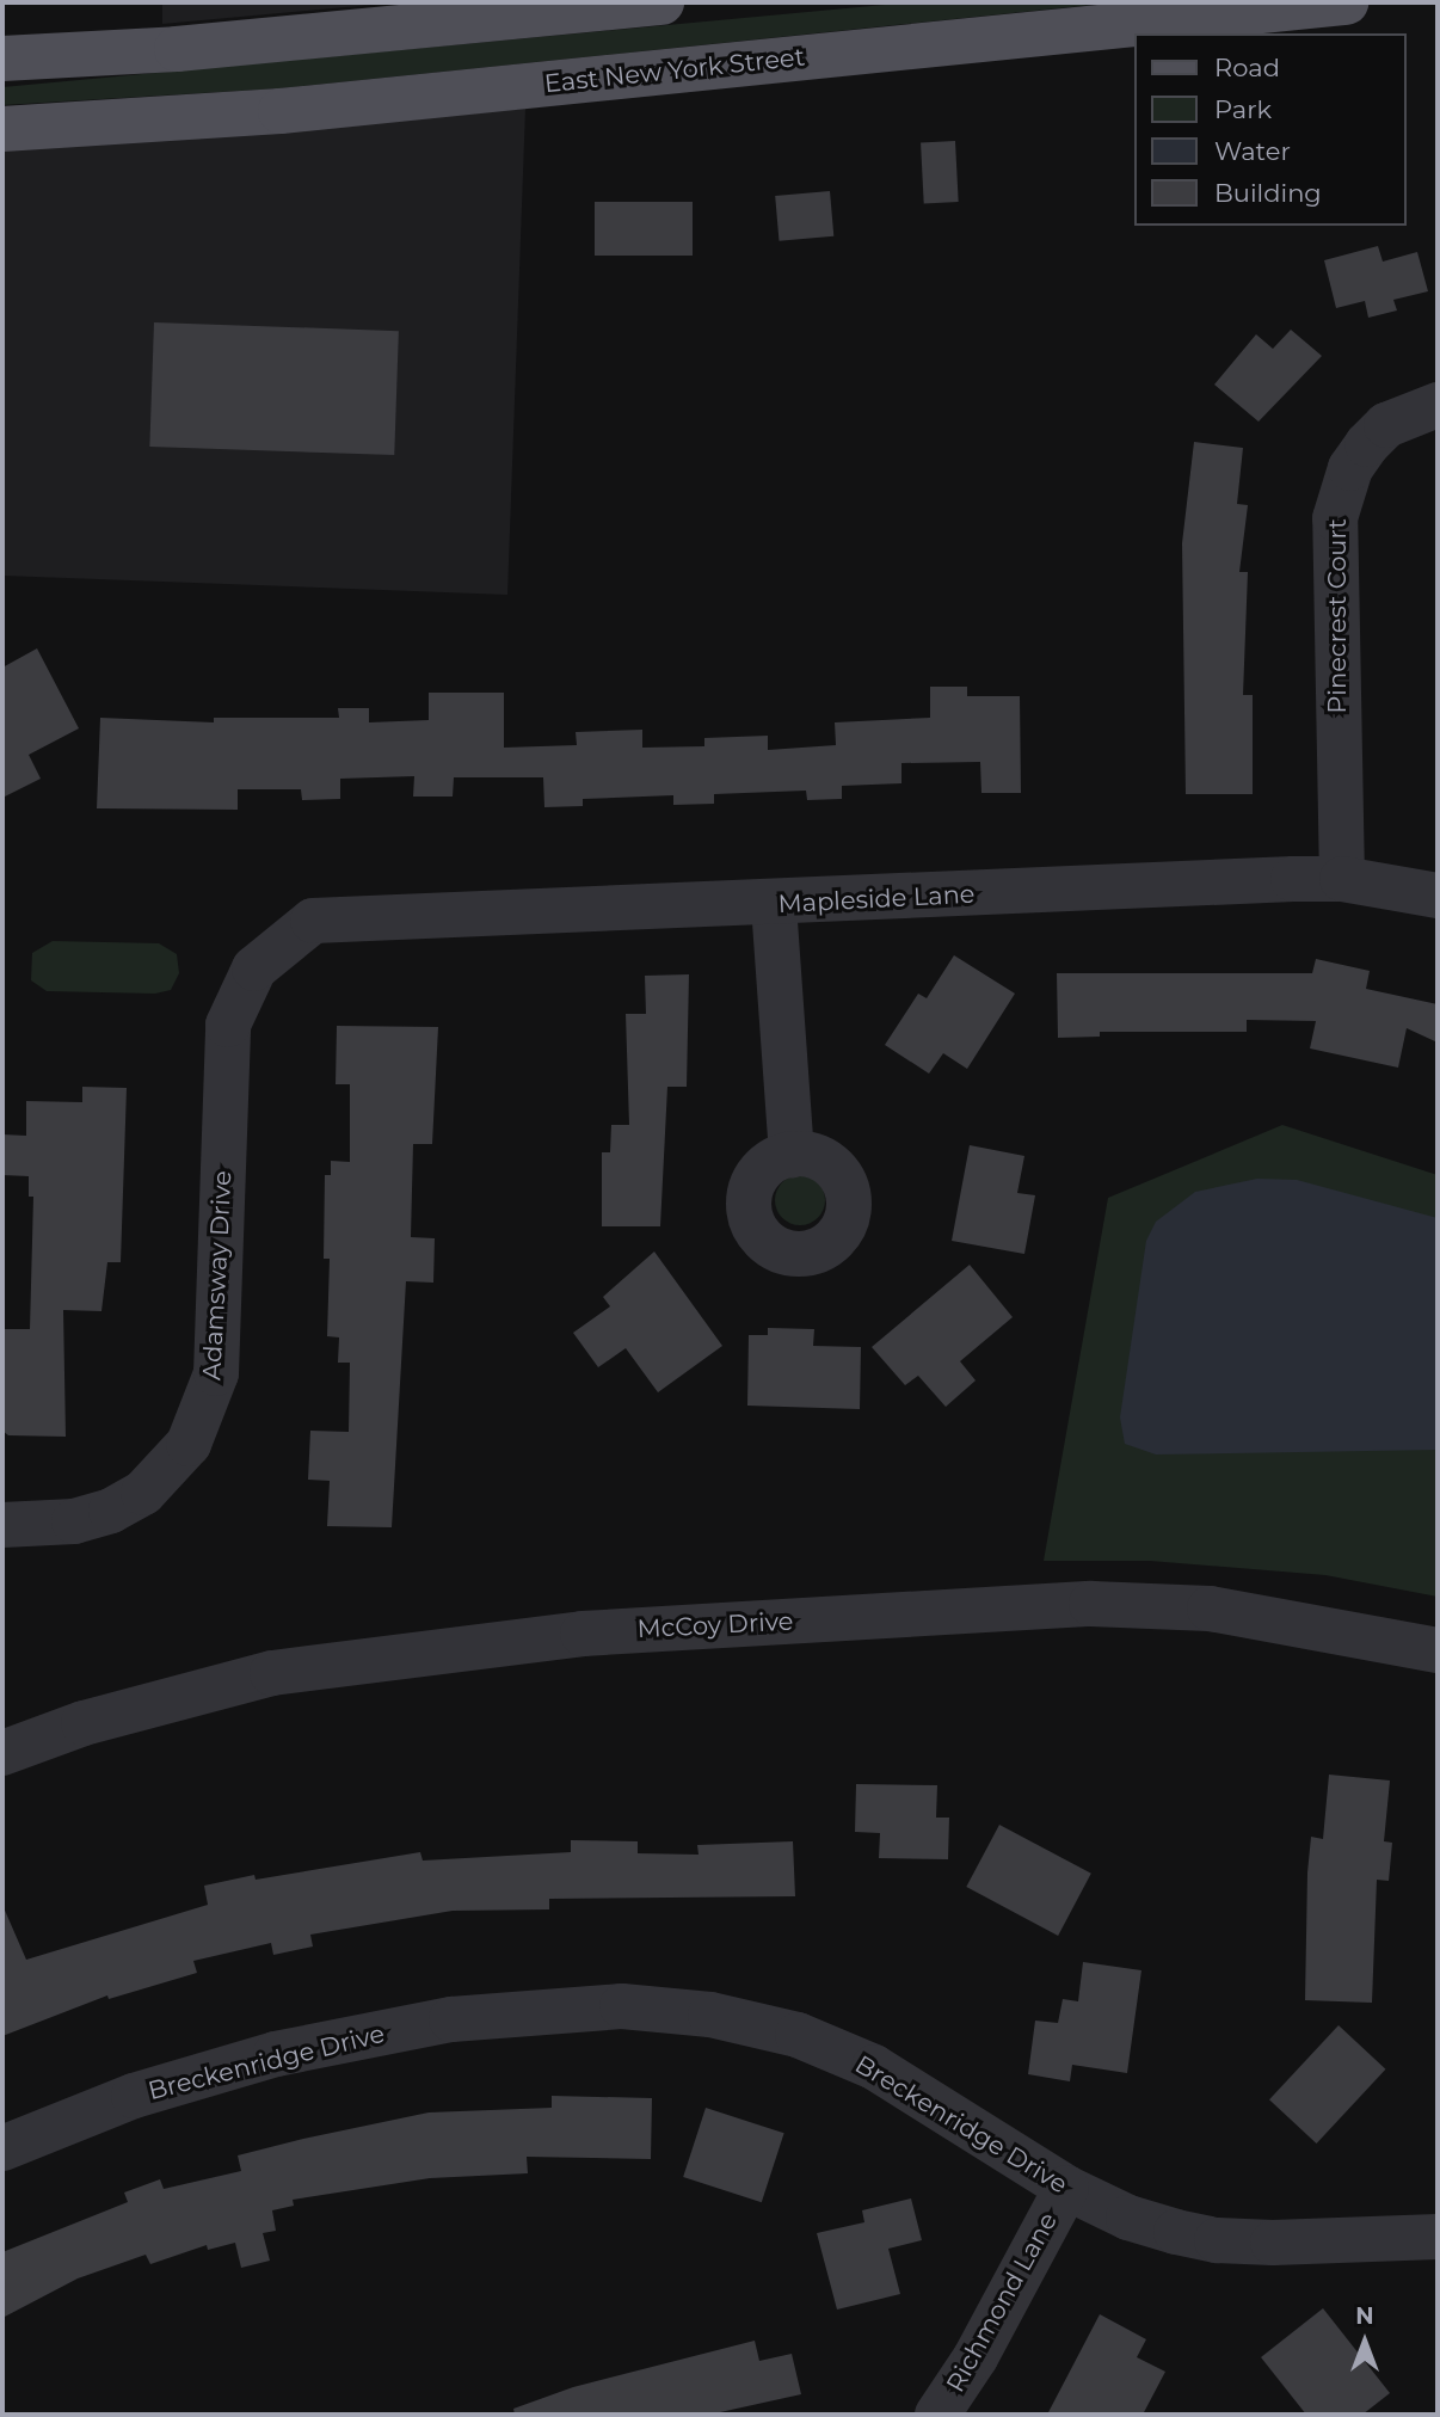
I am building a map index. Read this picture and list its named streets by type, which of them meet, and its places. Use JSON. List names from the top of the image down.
{
  "streets": {
    "main road": ["East New York Street"],
    "street": [
      "Pinecrest Court",
      "Mapleside Lane",
      "Adamsway Drive",
      "McCoy Drive",
      "Breckenridge Drive",
      "Richmond Lane"
    ]
  },
  "crossings": [
    ["Pinecrest Court", "Mapleside Lane"],
    ["Mapleside Lane", "Adamsway Drive"],
    ["Breckenridge Drive", "Richmond Lane"]
  ],
  "legend": [
    "Road",
    "Park",
    "Water",
    "Building"
  ],
  "north": "top"
}
